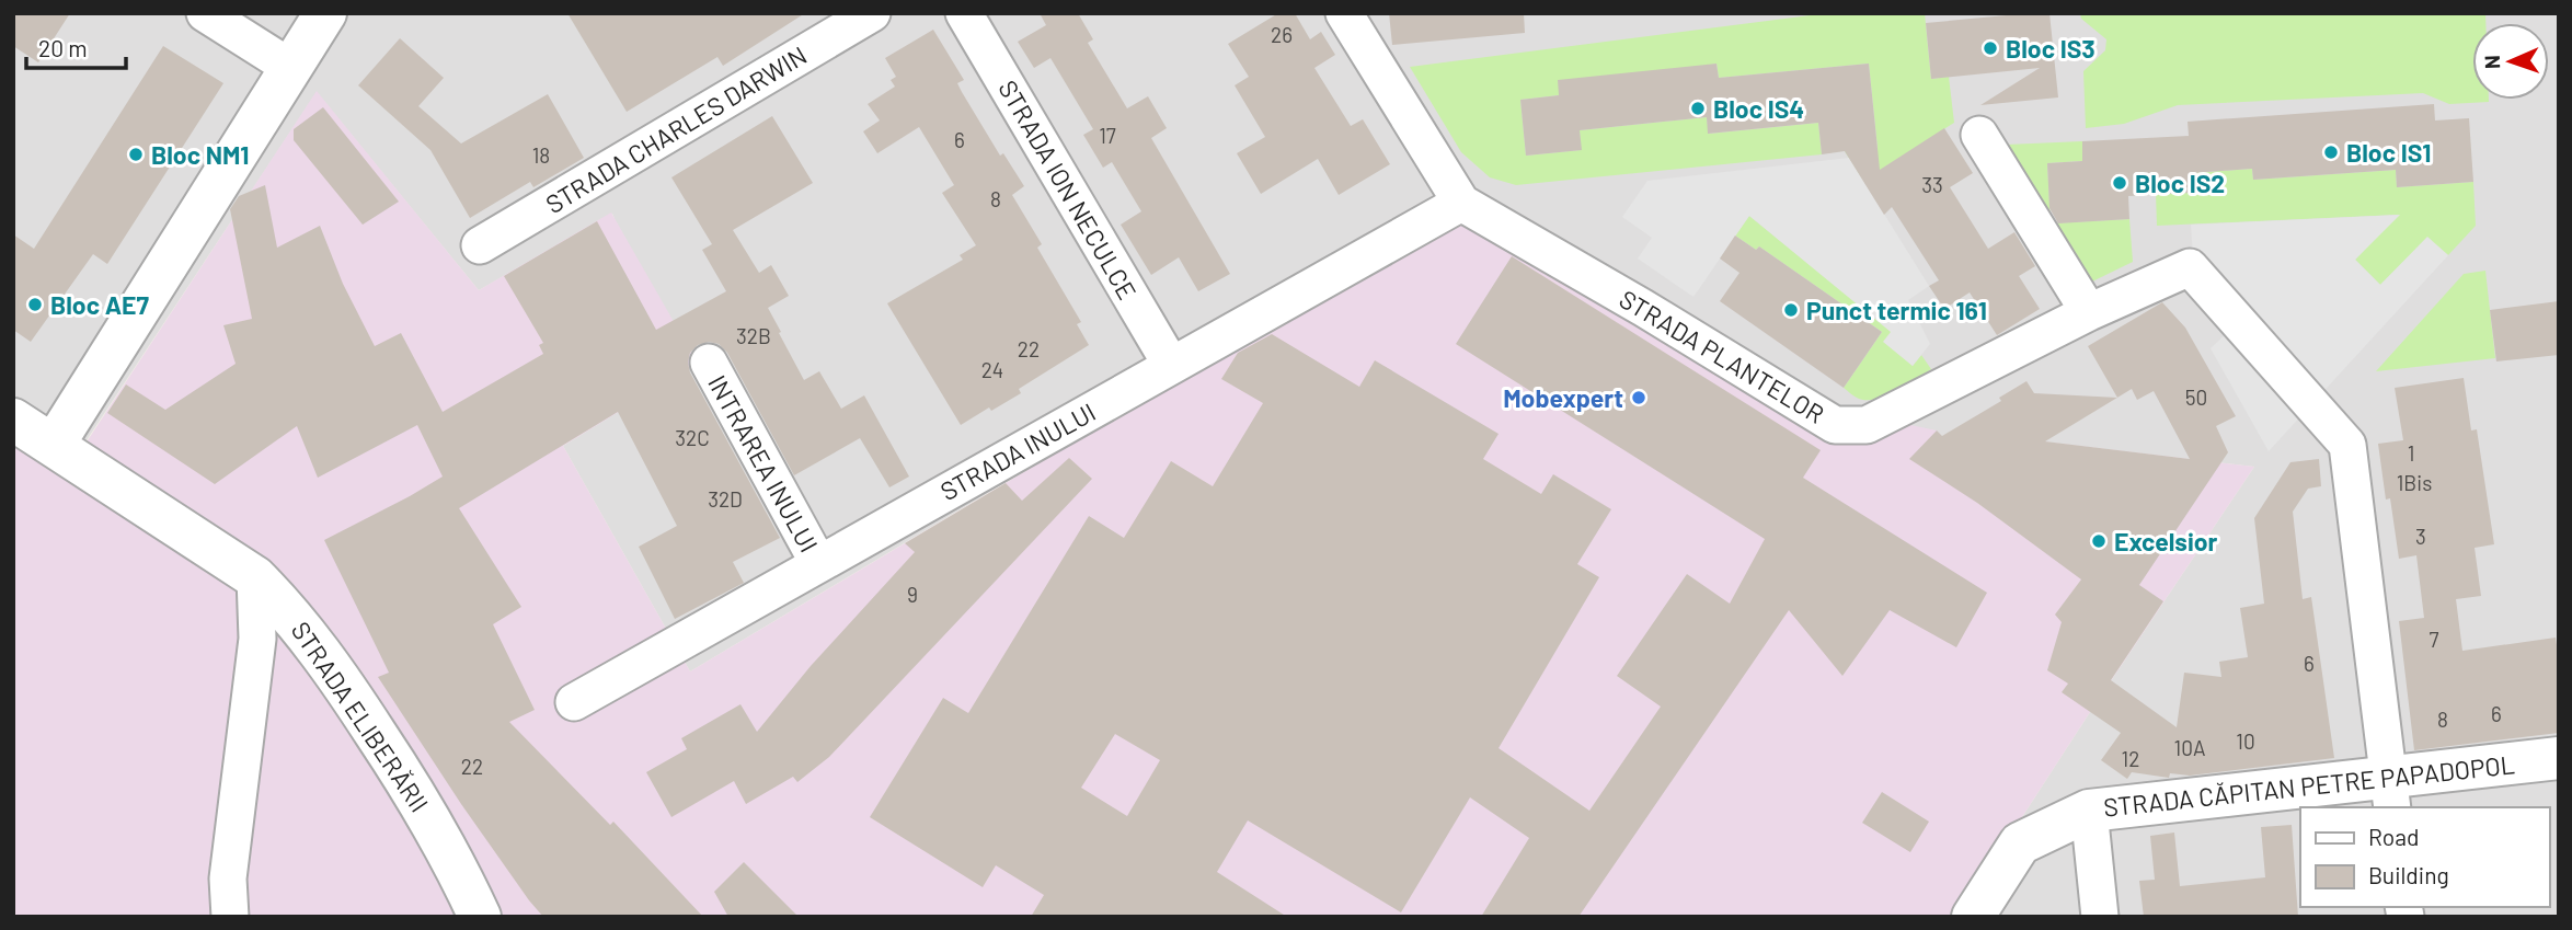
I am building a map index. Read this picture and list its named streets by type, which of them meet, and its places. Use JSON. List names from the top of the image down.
{
  "streets": {
    "street": [
      "STRADA CHARLES DARWIN",
      "STRADA ION NECULCE",
      "STRADA PLANTELOR",
      "STRADA INULUI",
      "INTRAREA INULUI",
      "STRADA ELIBERĂRII",
      "STRADA CĂPITAN PETRE PAPADOPOL"
    ]
  },
  "crossings": [
    ["STRADA ION NECULCE", "STRADA INULUI"],
    ["STRADA PLANTELOR", "STRADA INULUI"],
    ["STRADA PLANTELOR", "STRADA CĂPITAN PETRE PAPADOPOL"],
    ["STRADA INULUI", "INTRAREA INULUI"]
  ],
  "places": [
    "Bloc IS3",
    "Bloc IS4",
    "Bloc IS1",
    "Bloc NM1",
    "Bloc IS2",
    "Bloc AE7",
    "Punct termic 161",
    "Mobexpert",
    "Excelsior"
  ],
  "house_numbers": [
    "26",
    "17",
    "6",
    "18",
    "33",
    "8",
    "32B",
    "22",
    "24",
    "50",
    "32C",
    "1",
    "1Bis",
    "32D",
    "3",
    "9",
    "7",
    "6",
    "6",
    "8",
    "10",
    "10A",
    "12",
    "22"
  ],
  "legend": ["Road", "Building"],
  "scale_bar": "20 m",
  "north": "left"
}
